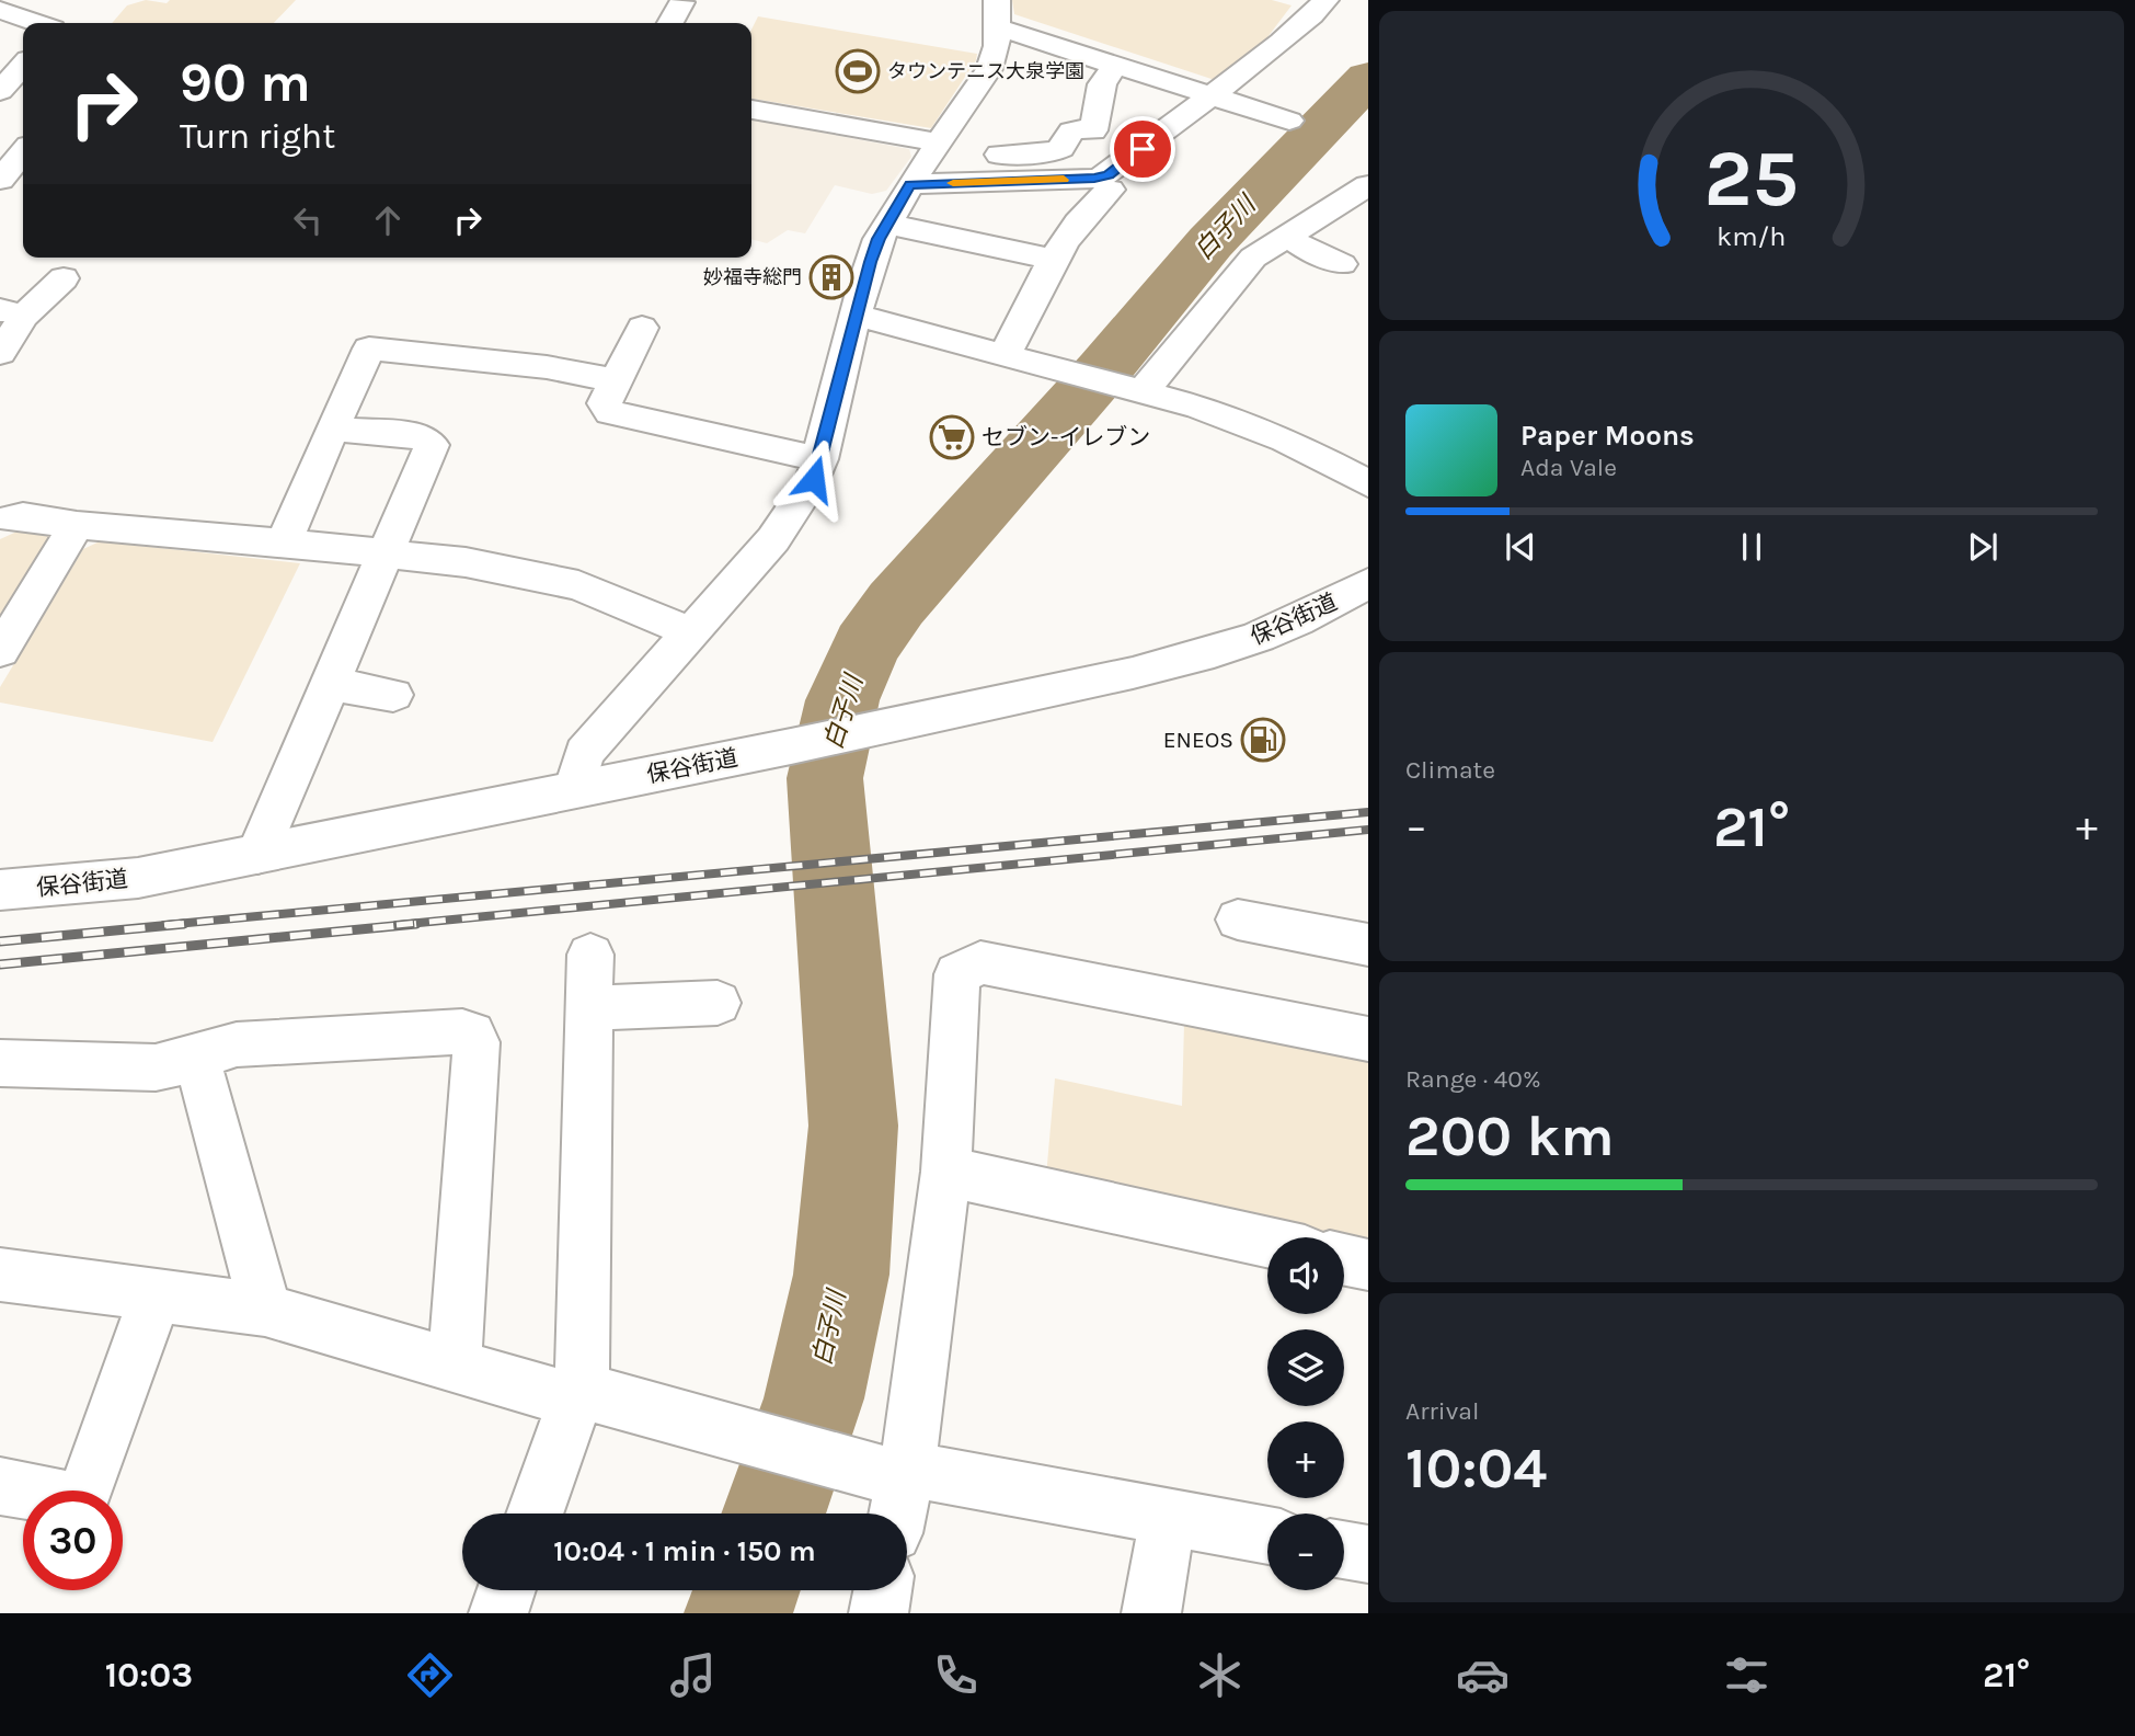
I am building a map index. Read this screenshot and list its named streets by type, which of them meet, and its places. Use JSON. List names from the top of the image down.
{
  "streets": {
    "street": ["保谷街道"]
  },
  "water": ["白子川"],
  "places": {
    "sports": ["タウンテニス大泉学園"],
    "building": ["妙福寺総門"],
    "supermarket": ["セブン-イレブン"],
    "fuel station": ["ENEOS"]
  },
  "page": {
    "turn": ["90 m", "Turn right"],
    "song": ["Paper Moons", "Ada Vale"],
    "tile": [
      "Climate",
      ["Range · 40%", "200 km"],
      ["Arrival", "10:04"]
    ],
    "heat": ["−", "21°", "+"],
    "map_buttons": ["+", "−"],
    "limit": "30",
    "trip": "10:04 · 1 min · 150 m",
    "tabs": ["10:03", "21°"],
    "gauge": ["25", "km/h"]
  }
}
